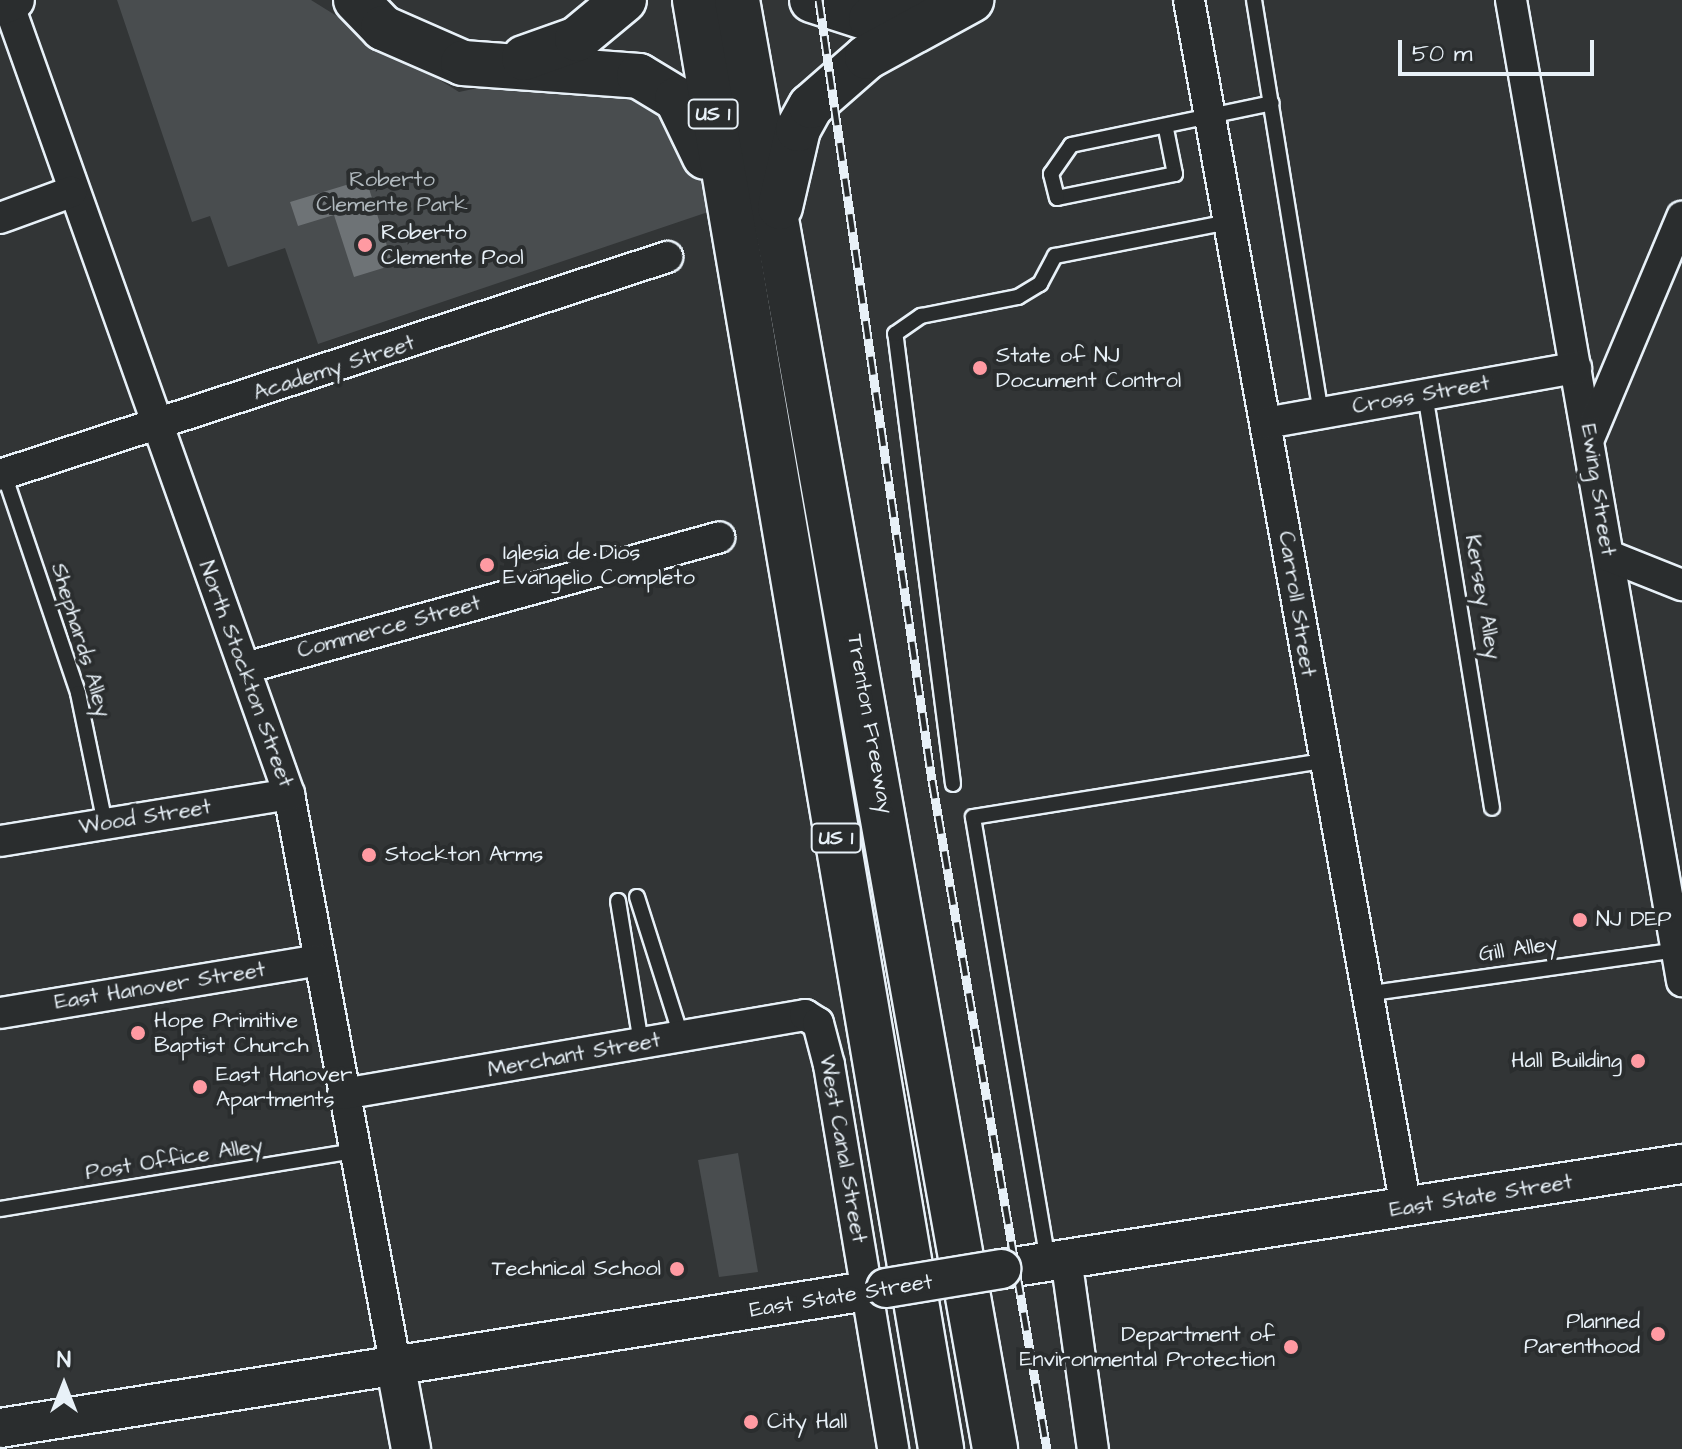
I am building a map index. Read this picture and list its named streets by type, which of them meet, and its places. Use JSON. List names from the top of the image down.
{
  "streets": {
    "highway": ["US 1", "Trenton Freeway"],
    "street": [
      "Academy Street",
      "Cross Street",
      "Ewing Street",
      "Carroll Street",
      "Commerce Street",
      "North Stockton Street",
      "Wood Street",
      "East Hanover Street",
      "Merchant Street",
      "West Canal Street",
      "East State Street"
    ],
    "lane": [
      "Kersey Alley",
      "Shephards Alley",
      "Gill Alley",
      "Post Office Alley"
    ]
  },
  "crossings": [
    ["Academy Street", "Shephards Alley"],
    ["Academy Street", "North Stockton Street"],
    ["Cross Street", "Ewing Street"],
    ["Cross Street", "Kersey Alley"],
    ["Cross Street", "Carroll Street"],
    ["Ewing Street", "Gill Alley"],
    ["Carroll Street", "Gill Alley"],
    ["Carroll Street", "East State Street"],
    ["Commerce Street", "North Stockton Street"],
    ["Shephards Alley", "Wood Street"],
    ["North Stockton Street", "Wood Street"],
    ["North Stockton Street", "East Hanover Street"],
    ["North Stockton Street", "Merchant Street"],
    ["North Stockton Street", "Post Office Alley"],
    ["North Stockton Street", "East State Street"],
    ["Merchant Street", "West Canal Street"],
    ["West Canal Street", "East State Street"]
  ],
  "parks": ["Roberto Clemente Park"],
  "places": [
    "Roberto Clemente Pool",
    "State of NJ Document Control",
    "Iglesia de Dios Evangelio Completo",
    "Stockton Arms",
    "NJ DEP",
    "Hope Primitive Baptist Church",
    "Hall Building",
    "East Hanover Apartments",
    "Technical School",
    "Planned Parenthood",
    "Department of Environmental Protection",
    "City Hall"
  ],
  "scale_bar": "50 m",
  "north": "top"
}
